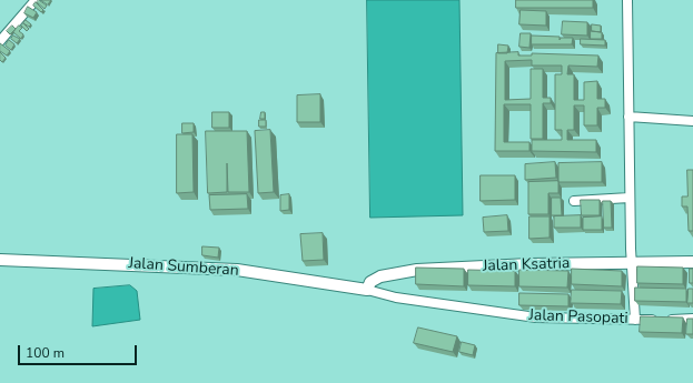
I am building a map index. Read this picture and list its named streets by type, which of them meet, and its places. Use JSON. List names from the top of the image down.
{
  "streets": {
    "street": ["Jalan Ksatria", "Jalan Sumberan", "Jalan Pasopati"]
  },
  "crossings": [
    ["Jalan Ksatria", "Jalan Sumberan"],
    ["Jalan Ksatria", "Jalan Pasopati"],
    ["Jalan Sumberan", "Jalan Pasopati"]
  ],
  "scale_bar": "100 m"
}
